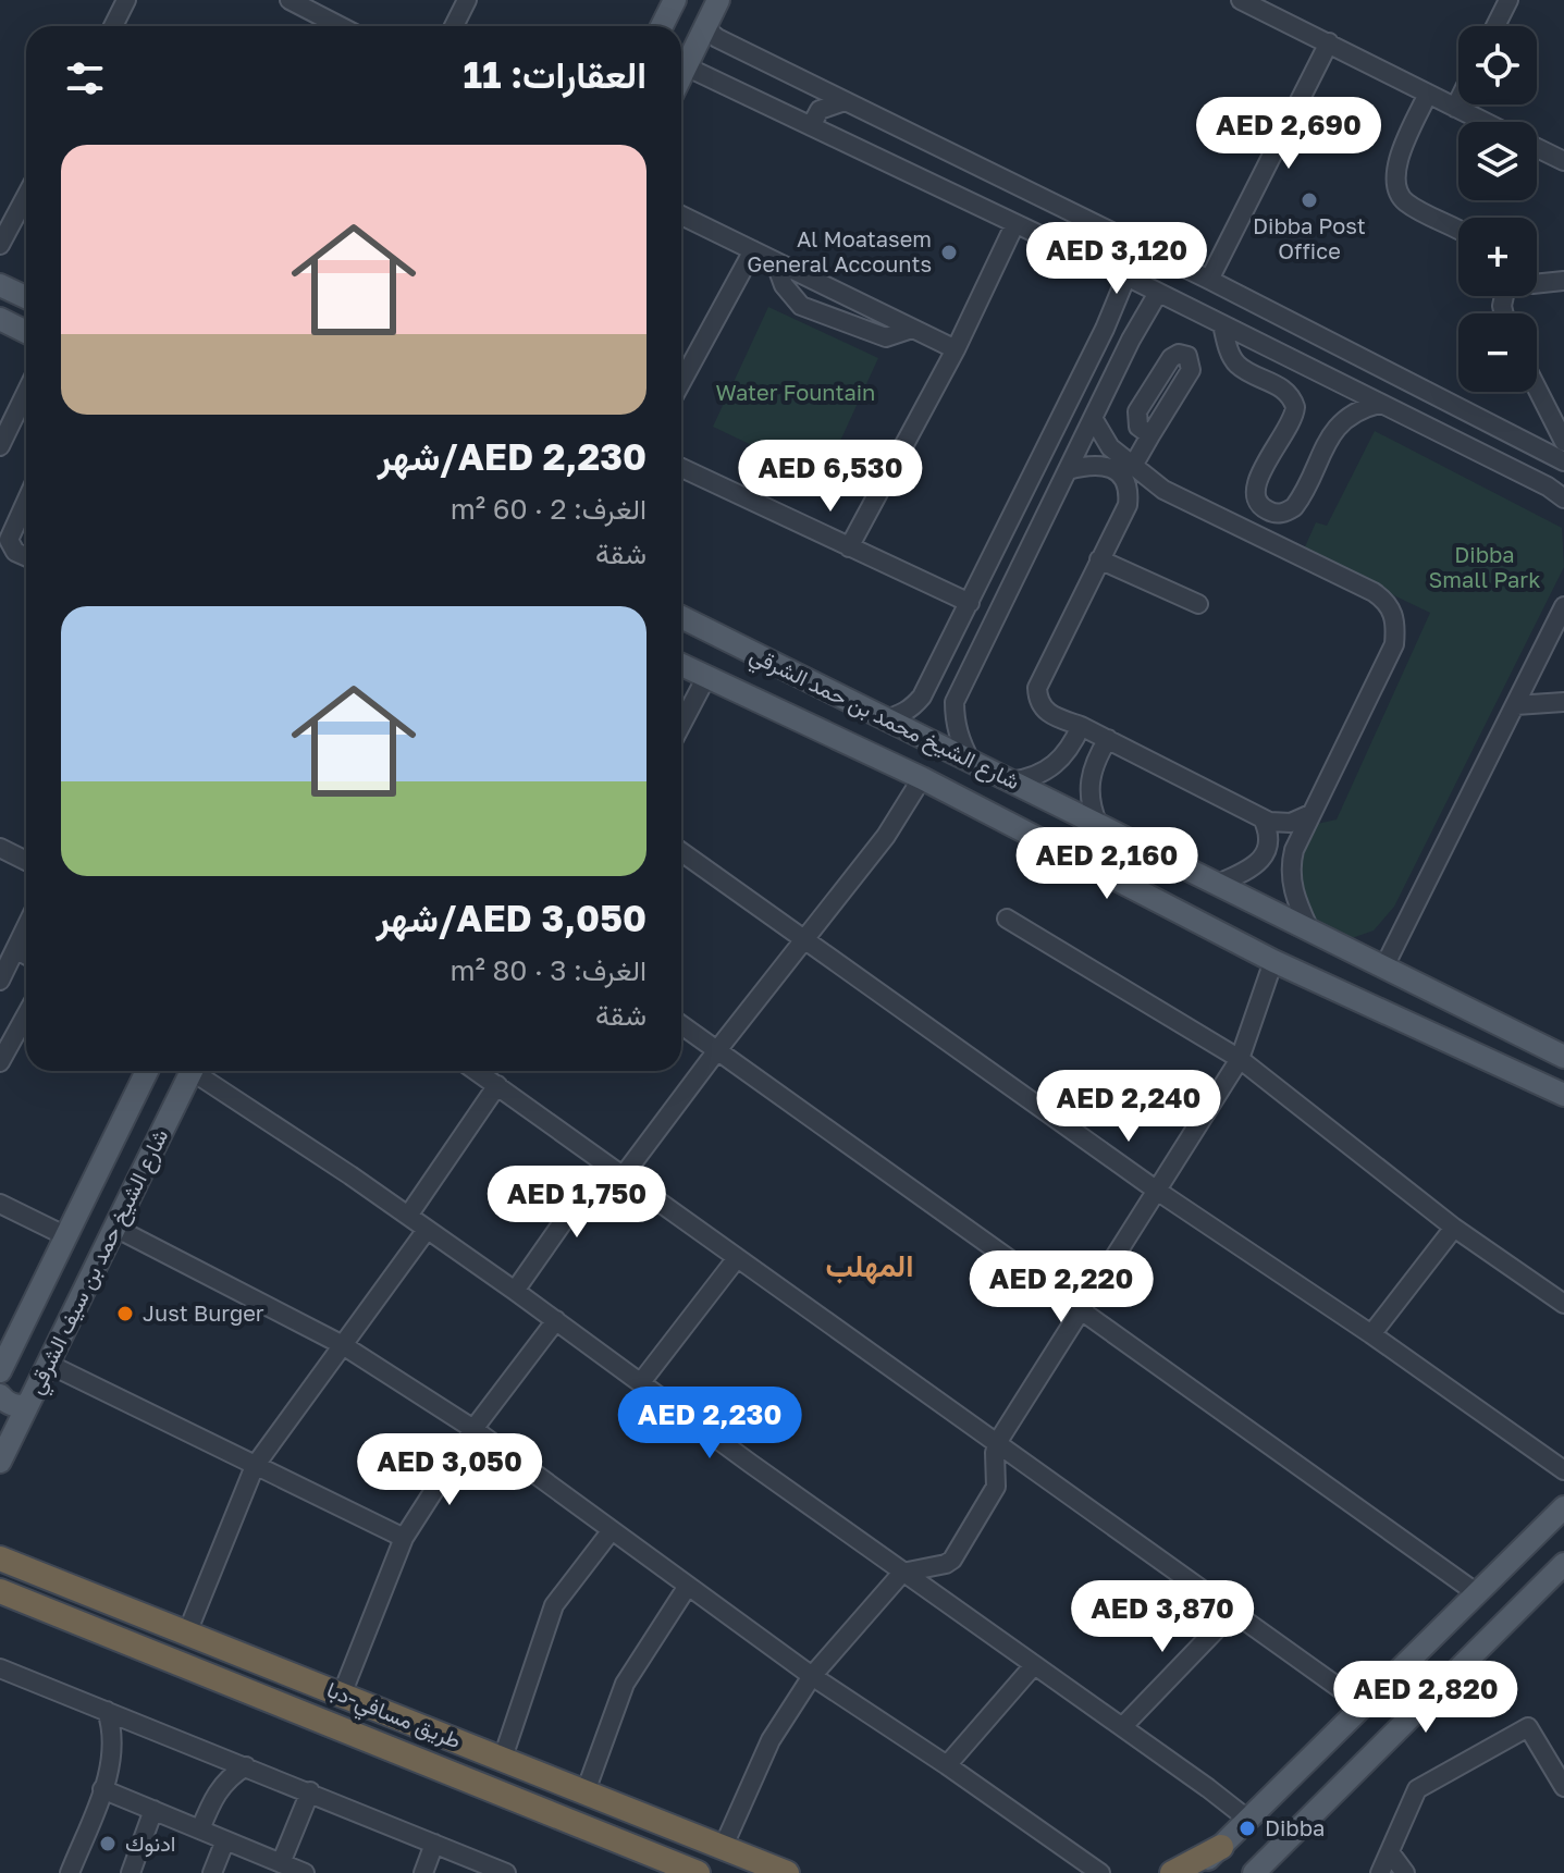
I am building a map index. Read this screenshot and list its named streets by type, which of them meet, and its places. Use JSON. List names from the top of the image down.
{
  "streets": {
    "highway": ["طريق مسافي-دبا"],
    "main road": ["شارع الشيخ محمد بن حمد الشرقي", "شارع الشيخ حمد بن سيف الشرقي"]
  },
  "districts": ["المهلب"],
  "parks": ["Water Fountain", "Dibba Small Park"],
  "places": [
    "Dibba Post Office",
    "Al Moatasem General Accounts",
    "Just Burger",
    "Dibba",
    "ادنوك"
  ],
  "page": {
    "map_buttons": ["+", "−"],
    "heading": "العقارات: 11",
    "price": [
      "AED 2,690",
      "AED 3,120",
      "AED 6,530",
      "AED 2,160",
      "AED 2,240",
      "AED 1,750",
      "AED 2,220",
      "AED 2,230",
      "AED 3,050",
      "AED 3,870",
      "AED 2,820"
    ],
    "list": [
      {
        "name": "AED 2,230/شهر",
        "note": "الغرف: 2 · 60 m² · شقة"
      },
      {
        "name": "AED 3,050/شهر",
        "note": "الغرف: 3 · 80 m² · شقة"
      }
    ]
  }
}
